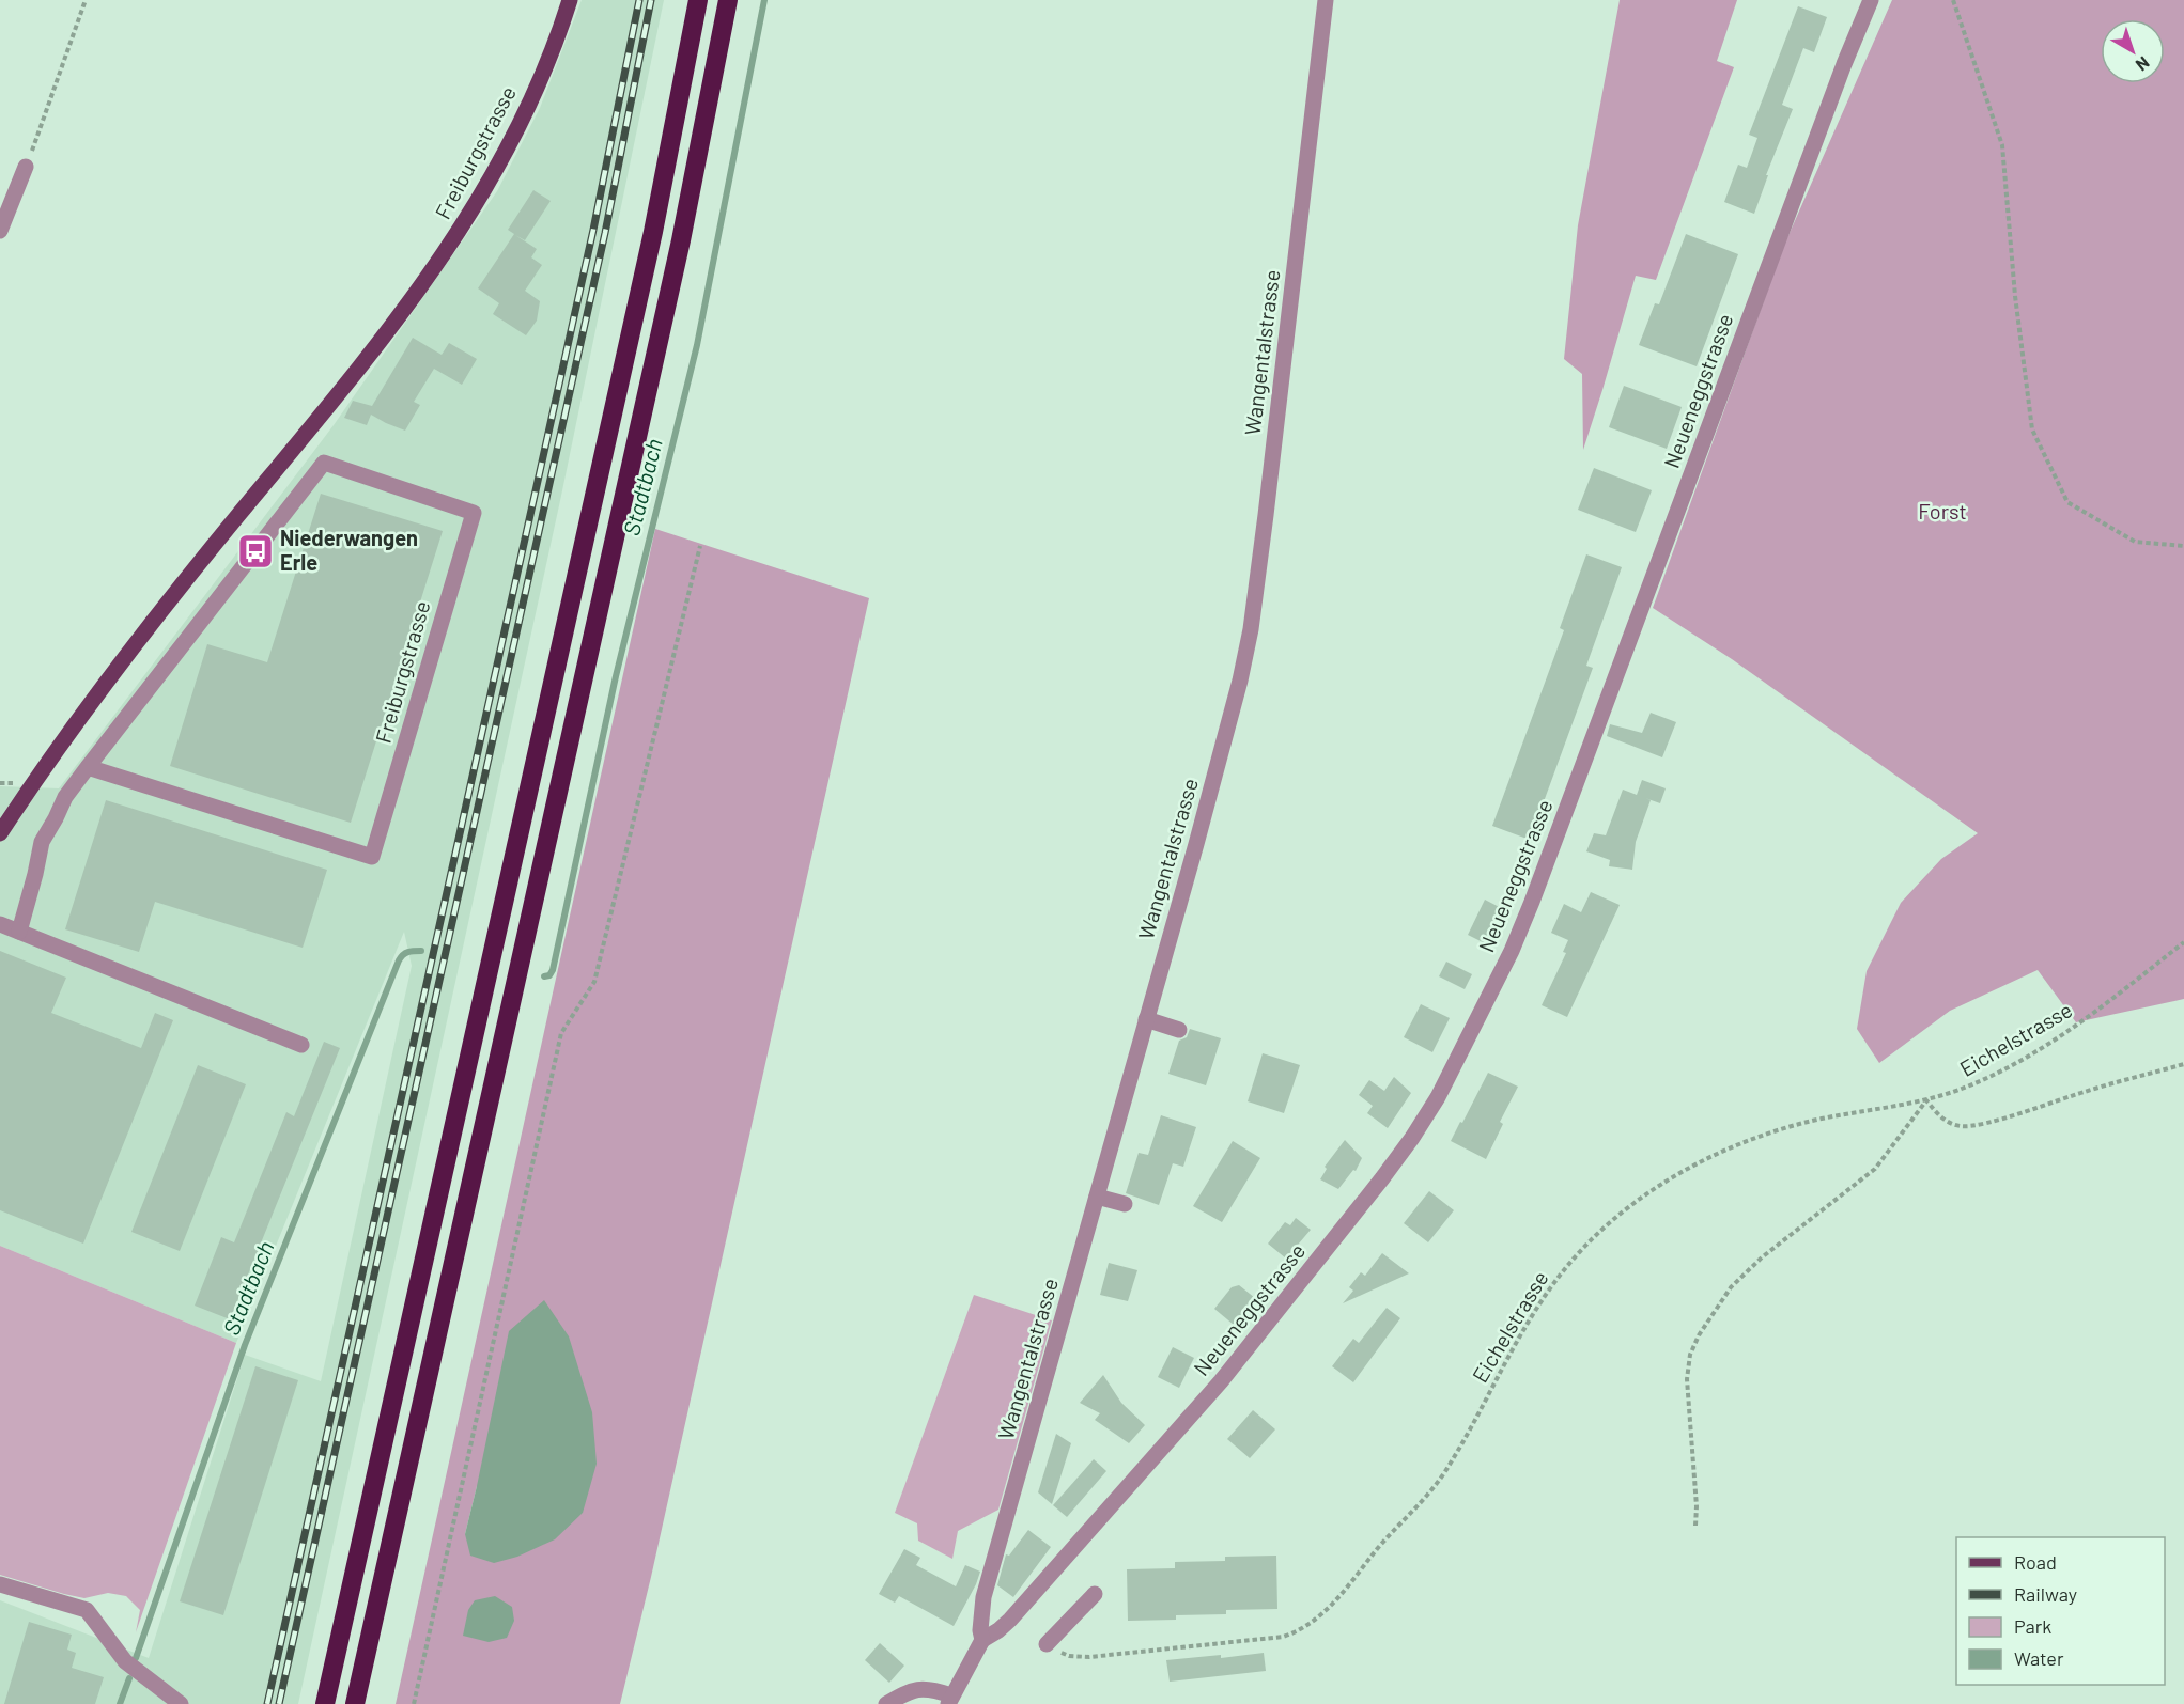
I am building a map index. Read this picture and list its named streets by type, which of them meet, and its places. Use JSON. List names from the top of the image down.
{
  "streets": {
    "main road": ["Freiburgstrasse"],
    "street": ["Wangentalstrasse", "Neueneggstrasse"],
    "path": ["Eichelstrasse"]
  },
  "crossings": [
    ["Wangentalstrasse", "Neueneggstrasse"]
  ],
  "water": ["Stadtbach"],
  "parks": ["Forst"],
  "places": {
    "bus stop": ["Niederwangen Erle"]
  },
  "legend": [
    "Road",
    "Railway",
    "Park",
    "Water"
  ],
  "north": "bottom right"
}
